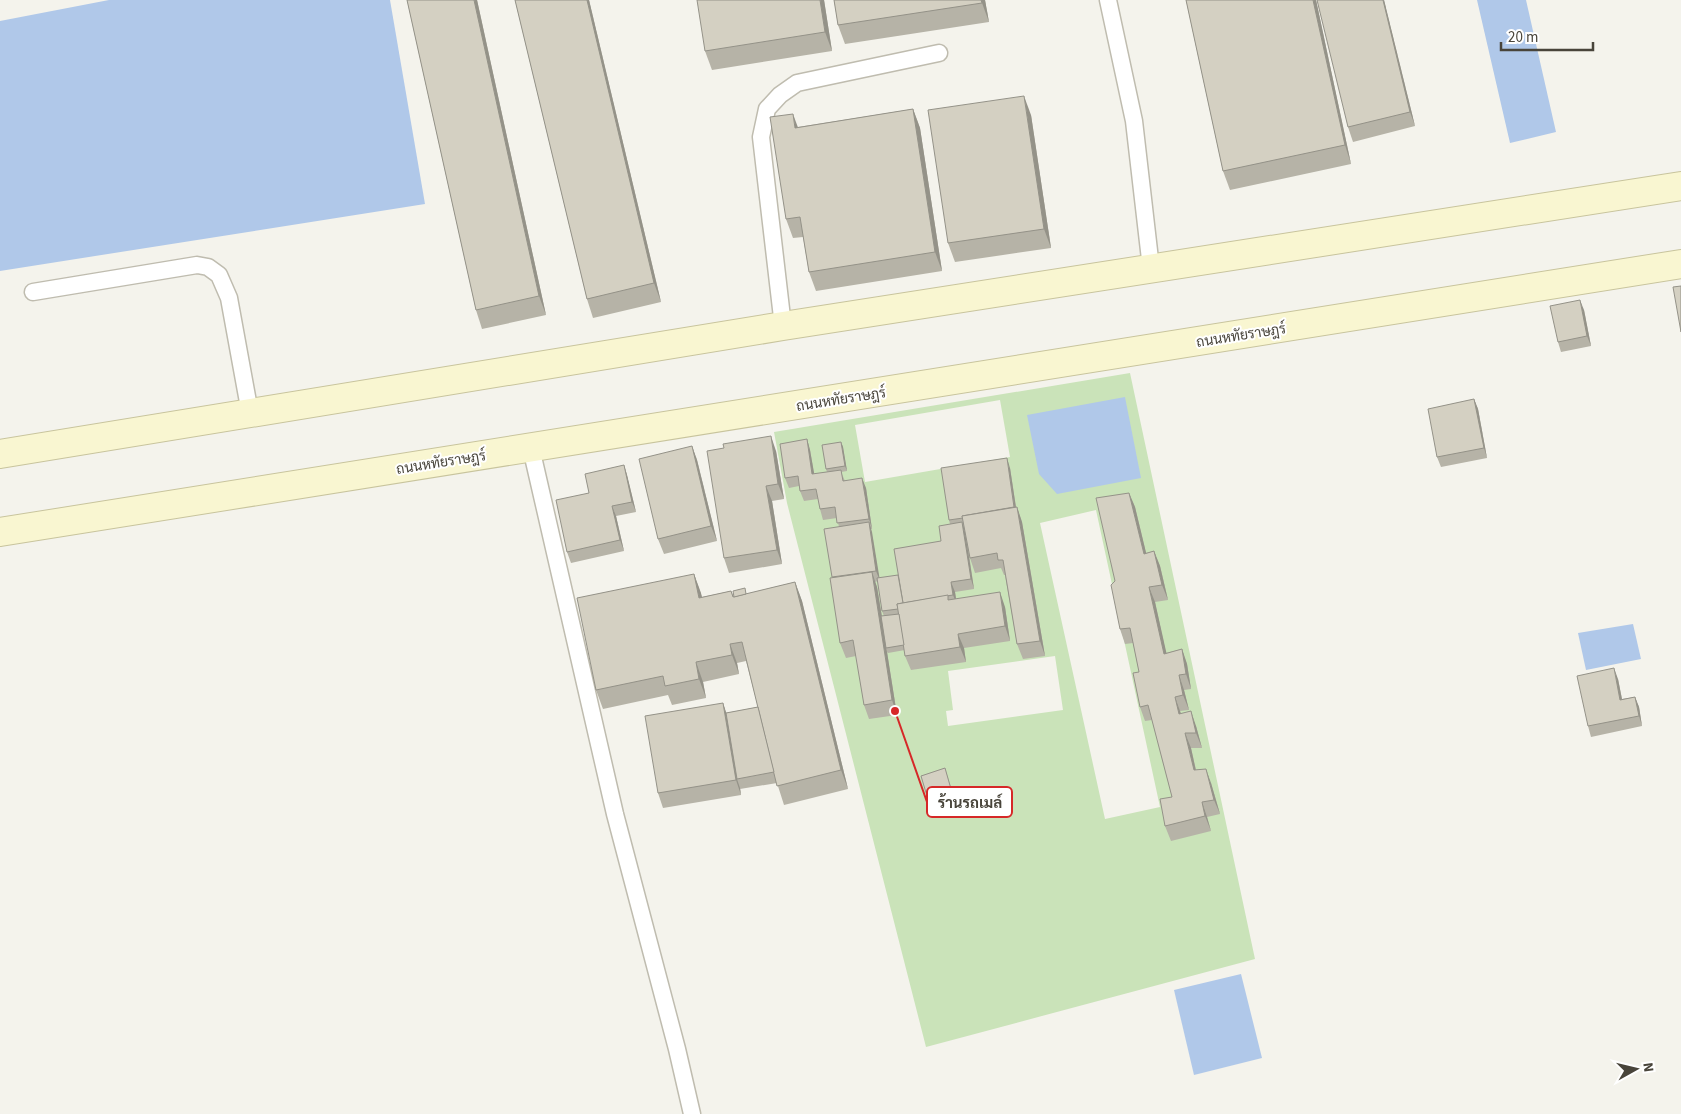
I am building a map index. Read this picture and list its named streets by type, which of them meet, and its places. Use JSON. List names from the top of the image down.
{
  "streets": {
    "main road": ["ถนนหทัยราษฎร์"]
  },
  "places": ["ร้านรถเมล์"],
  "scale_bar": "20 m",
  "north": "right"
}
